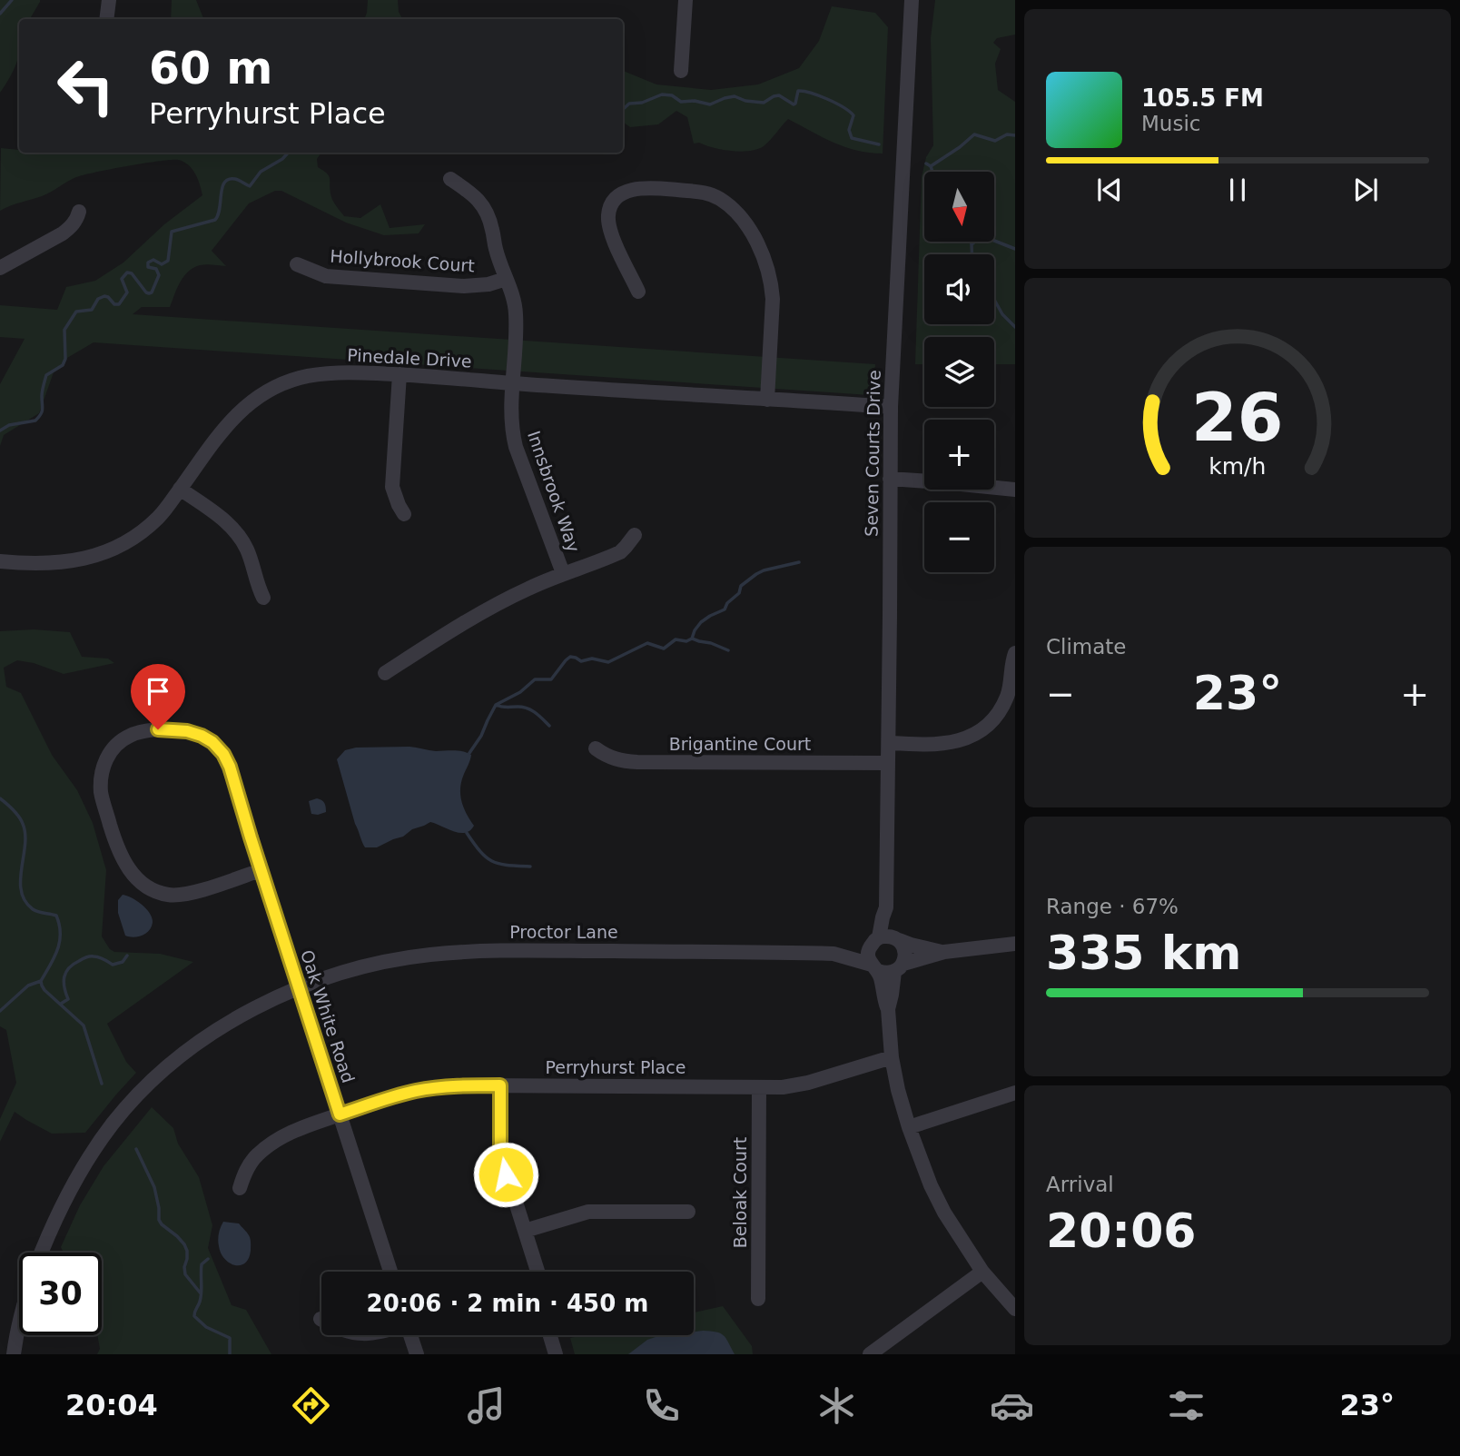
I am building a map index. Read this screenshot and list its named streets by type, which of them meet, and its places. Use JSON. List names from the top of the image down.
{
  "streets": {
    "street": [
      "Hollybrook Court",
      "Pinedale Drive",
      "Seven Courts Drive",
      "Innsbrook Way",
      "Brigantine Court",
      "Proctor Lane",
      "Oak White Road",
      "Perryhurst Place",
      "Beloak Court"
    ]
  },
  "crossings": [
    ["Hollybrook Court", "Innsbrook Way"],
    ["Pinedale Drive", "Seven Courts Drive"],
    ["Pinedale Drive", "Innsbrook Way"],
    ["Seven Courts Drive", "Brigantine Court"],
    ["Seven Courts Drive", "Proctor Lane"],
    ["Proctor Lane", "Oak White Road"],
    ["Oak White Road", "Perryhurst Place"],
    ["Perryhurst Place", "Beloak Court"]
  ],
  "north": "bottom",
  "page": {
    "turn": ["60 m", "Perryhurst Place"],
    "song": ["105.5 FM", "Music"],
    "map_buttons": ["+", "−"],
    "tile": [
      "Climate",
      ["Range · 67%", "335 km"],
      ["Arrival", "20:06"]
    ],
    "heat": ["−", "23°", "+"],
    "limit": "30",
    "trip": "20:06 · 2 min · 450 m",
    "tabs": ["20:04", "23°"],
    "gauge": ["26", "km/h"]
  }
}
